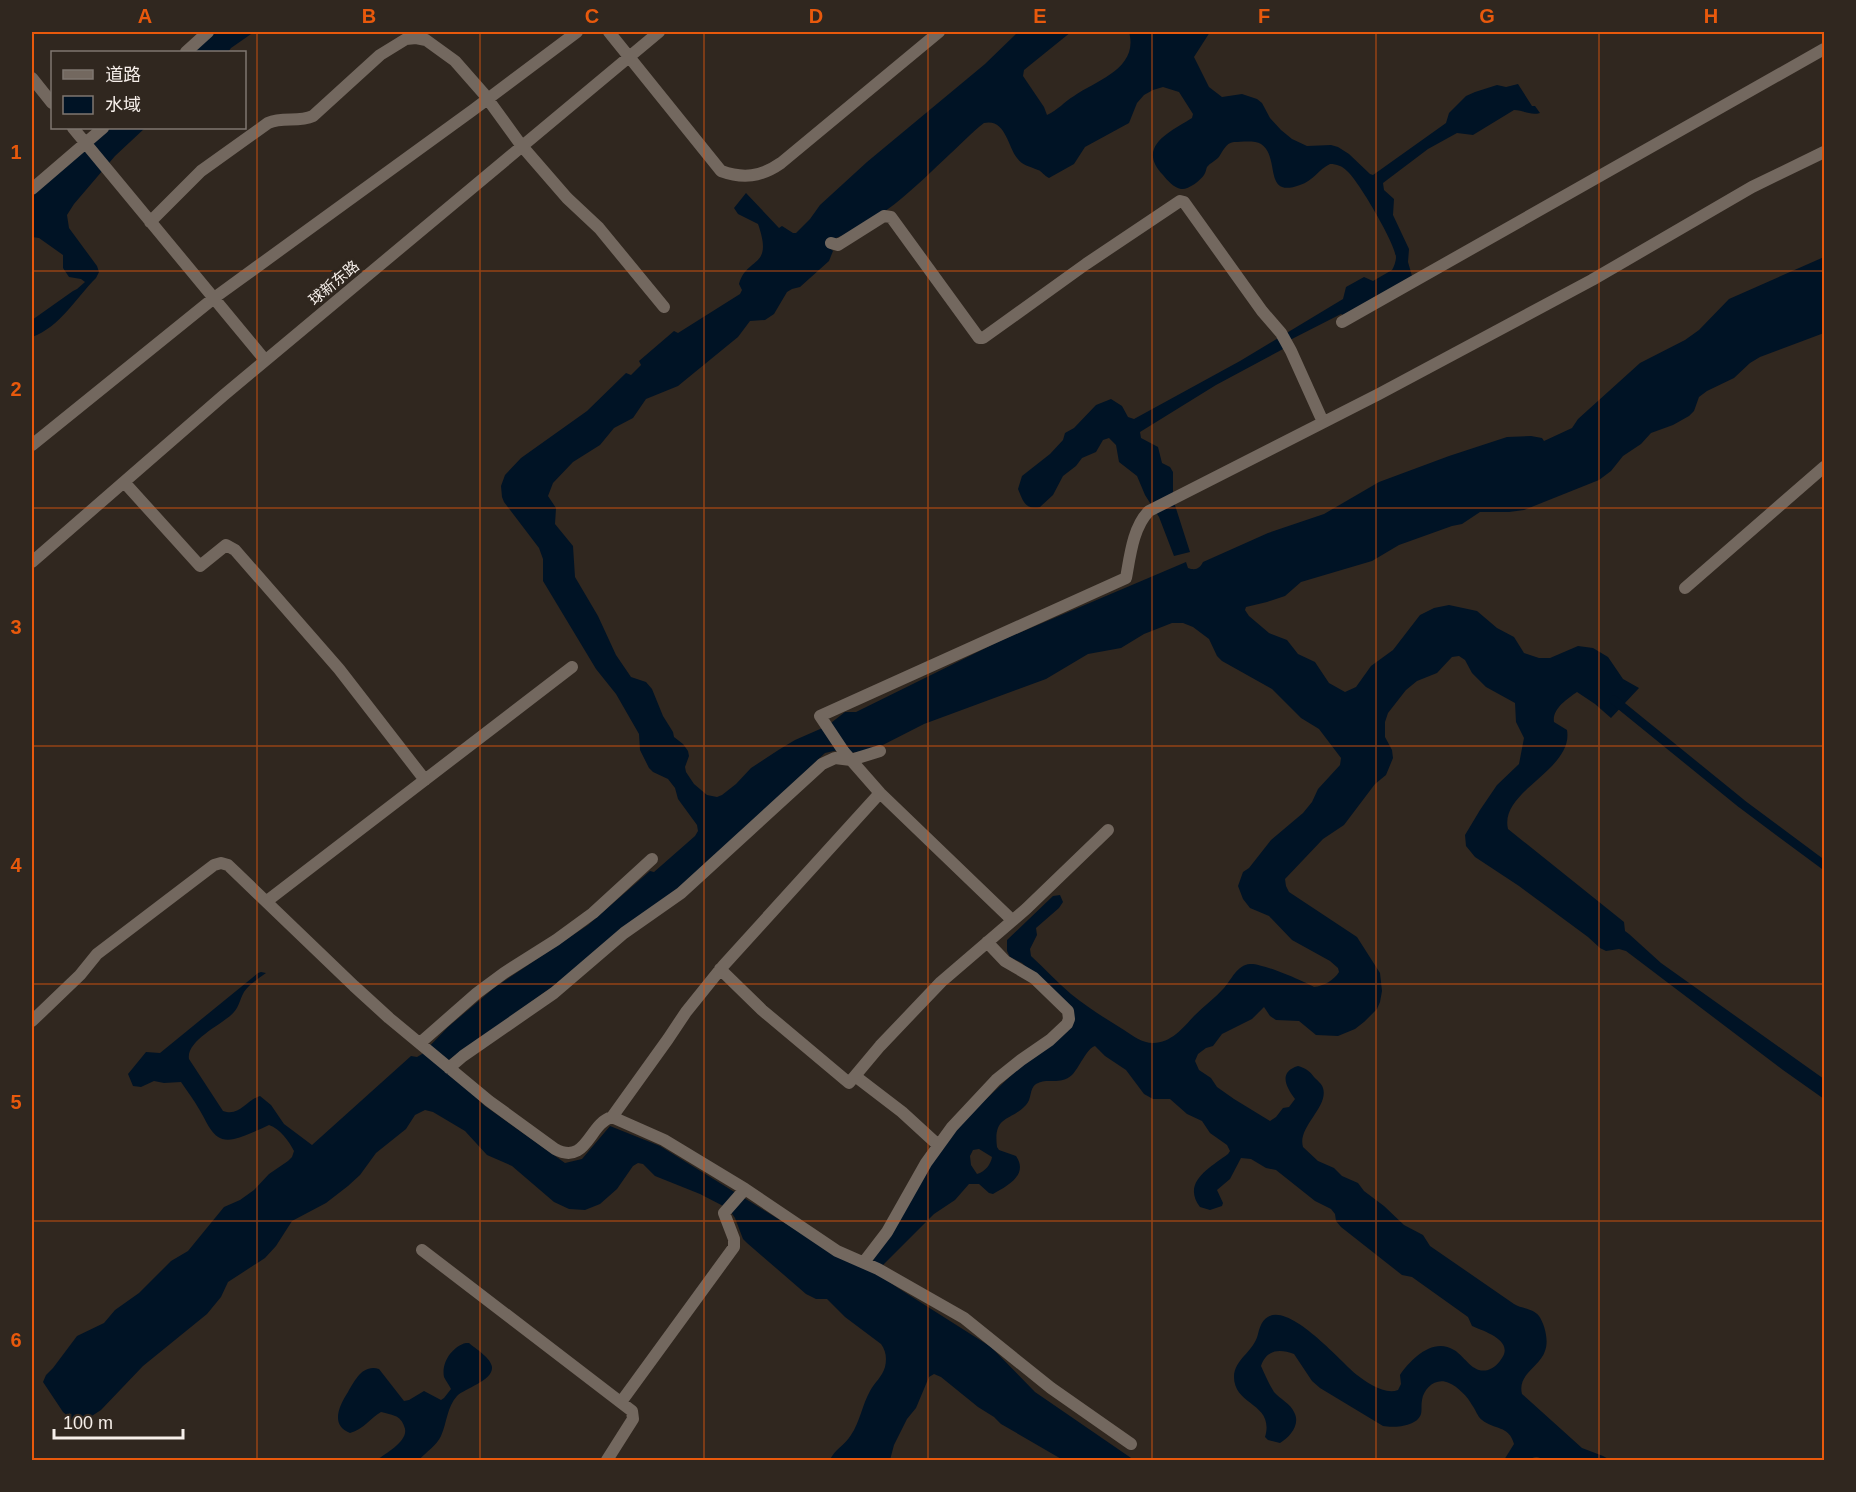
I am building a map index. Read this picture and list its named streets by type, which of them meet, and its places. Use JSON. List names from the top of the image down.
{
  "streets": {
    "street": ["球新东路"]
  },
  "legend": ["道路", "水域"],
  "scale_bar": "100 m",
  "grid": {
    "columns": [
      "A",
      "B",
      "C",
      "D",
      "E",
      "F",
      "G",
      "H"
    ],
    "rows": [
      "1",
      "2",
      "3",
      "4",
      "5",
      "6"
    ]
  }
}
